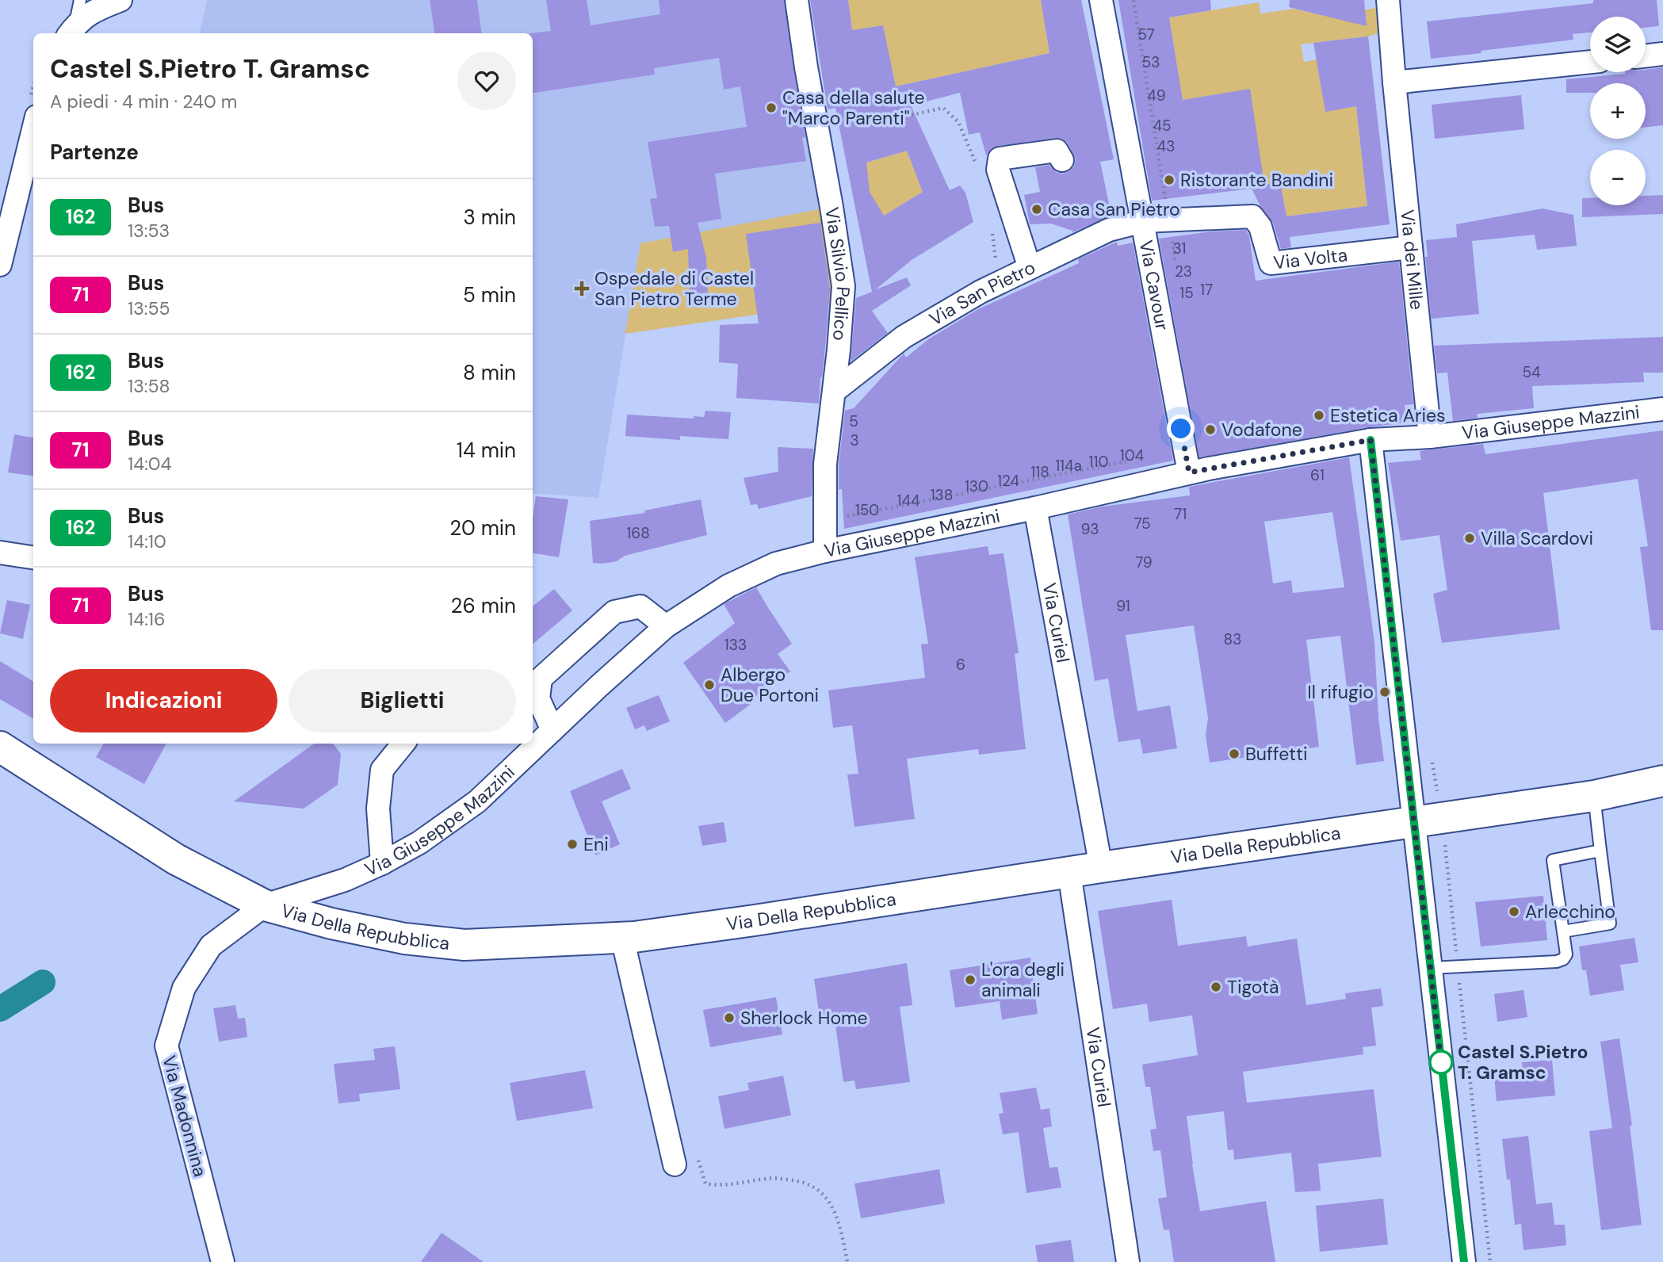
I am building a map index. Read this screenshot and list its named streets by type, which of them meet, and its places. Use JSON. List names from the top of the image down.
{
  "streets": {
    "main road": ["Via Della Repubblica"],
    "street": [
      "Via Volta",
      "Via dei Mille",
      "Via Silvio Pellico",
      "Via Cavour",
      "Via San Pietro",
      "Via Giuseppe Mazzini",
      "Via Curiel",
      "Via Madonnina"
    ]
  },
  "crossings": [
    ["Via Volta", "Via dei Mille"],
    ["Via Volta", "Via Cavour"],
    ["Via Volta", "Via San Pietro"],
    ["Via dei Mille", "Via Giuseppe Mazzini"],
    ["Via Silvio Pellico", "Via San Pietro"],
    ["Via Silvio Pellico", "Via Giuseppe Mazzini"],
    ["Via Cavour", "Via San Pietro"],
    ["Via Cavour", "Via Giuseppe Mazzini"],
    ["Via Giuseppe Mazzini", "Via Curiel"],
    ["Via Giuseppe Mazzini", "Via Della Repubblica"],
    ["Via Giuseppe Mazzini", "Via Madonnina"],
    ["Via Curiel", "Via Della Repubblica"],
    ["Via Della Repubblica", "Via Madonnina"]
  ],
  "places": {
    "other": [
      "Casa della salute \"Marco Parenti\"",
      "Ristorante Bandini",
      "Casa San Pietro",
      "Estetica Aries",
      "Vodafone",
      "Villa Scardovi",
      "Albergo Due Portoni",
      "Il rifugio",
      "Buffetti",
      "Eni",
      "Arlecchino",
      "L'ora degli animali",
      "Tigotà",
      "Sherlock Home",
      "Castel S.Pietro T. Gramsc"
    ],
    "health": ["Ospedale di Castel San Pietro Terme"]
  },
  "lines": ["bus line 162"],
  "house_numbers": [
    "57",
    "53",
    "49",
    "45",
    "43",
    "31",
    "23",
    "17",
    "15",
    "54",
    "5",
    "3",
    "104",
    "110",
    "114a",
    "118",
    "61",
    "124",
    "130",
    "138",
    "144",
    "150",
    "71",
    "75",
    "93",
    "168",
    "79",
    "91",
    "83",
    "133",
    "6"
  ],
  "page": {
    "map_buttons": ["+", "−"],
    "heading": [
      ["Castel S.Pietro T. Gramsc", "A piedi · 4 min · 240 m"],
      "Partenze"
    ],
    "list": [
      {
        "mark": "162",
        "name": "Bus",
        "note": "13:53",
        "value": "3 min"
      },
      {
        "mark": "71",
        "name": "Bus",
        "note": "13:55",
        "value": "5 min"
      },
      {
        "mark": "162",
        "name": "Bus",
        "note": "13:58",
        "value": "8 min"
      },
      {
        "mark": "71",
        "name": "Bus",
        "note": "14:04",
        "value": "14 min"
      },
      {
        "mark": "162",
        "name": "Bus",
        "note": "14:10",
        "value": "20 min"
      },
      {
        "mark": "71",
        "name": "Bus",
        "note": "14:16",
        "value": "26 min"
      }
    ],
    "buttons": ["Indicazioni", "Biglietti"]
  }
}
